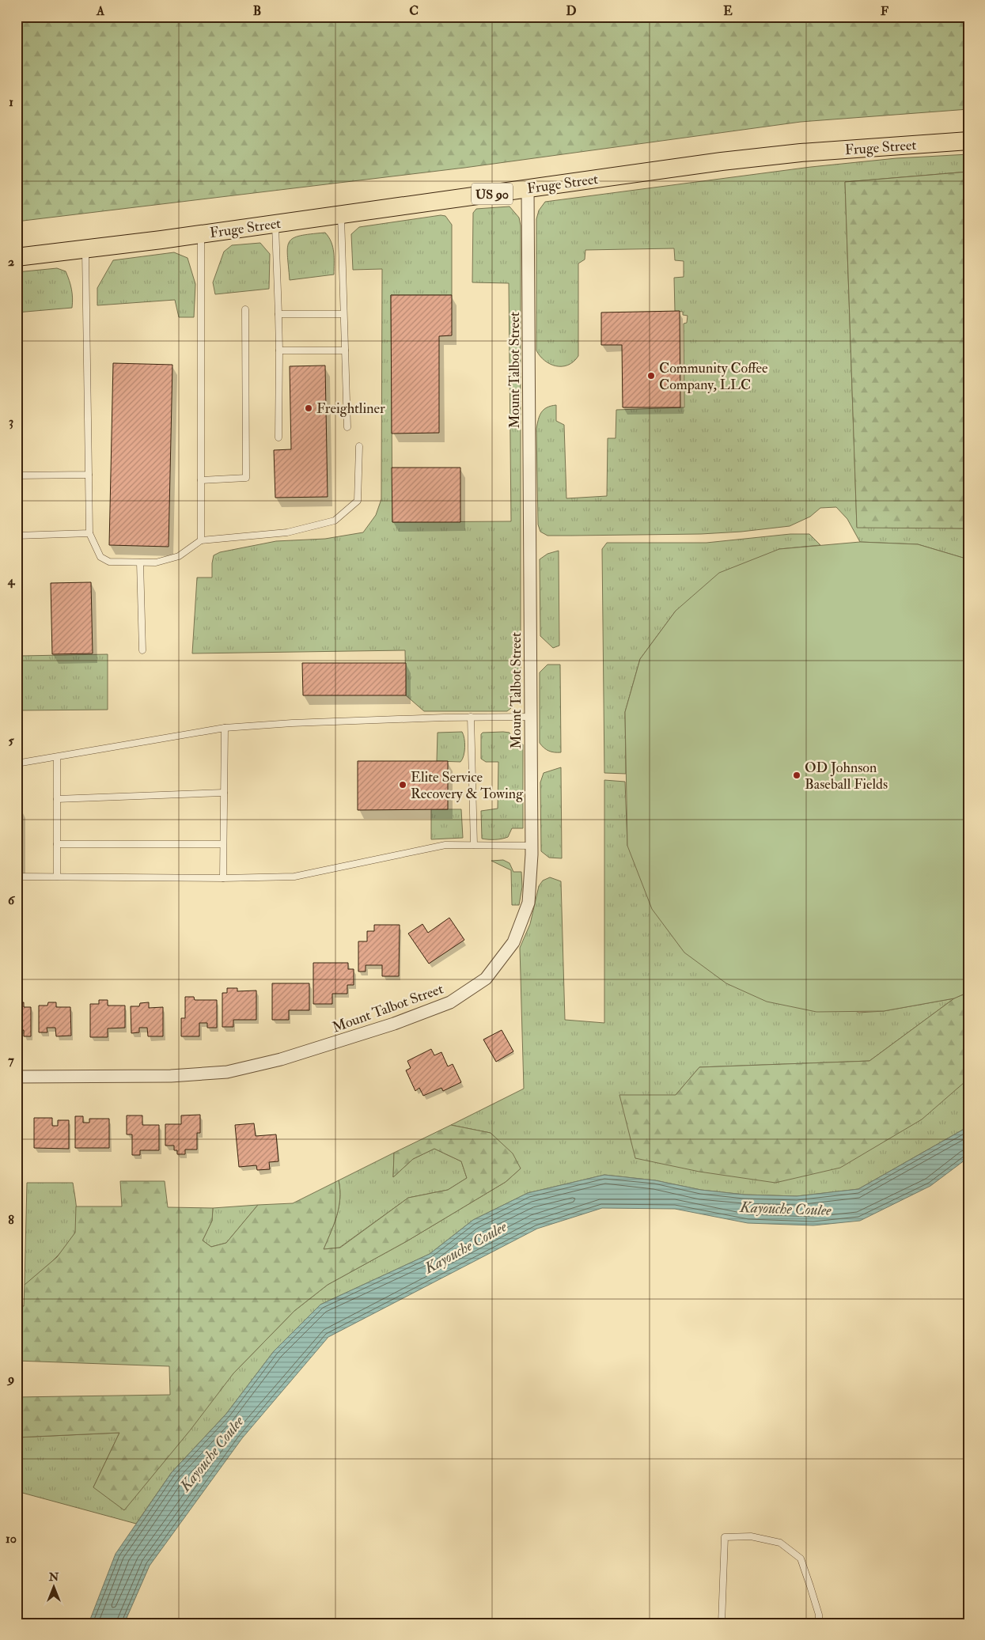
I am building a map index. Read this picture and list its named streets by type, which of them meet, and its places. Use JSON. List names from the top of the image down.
{
  "streets": {
    "main road": ["Fruge Street", "US 90"],
    "street": ["Mount Talbot Street"]
  },
  "crossings": [
    ["Fruge Street", "Mount Talbot Street"]
  ],
  "water": ["Kayouche Coulee"],
  "places": [
    "Community Coffee Company, LLC",
    "Freightliner",
    "OD Johnson Baseball Fields",
    "Elite Service Recovery & Towing"
  ],
  "north": "top",
  "grid": {
    "columns": [
      "A",
      "B",
      "C",
      "D",
      "E",
      "F"
    ],
    "rows": [
      "1",
      "2",
      "3",
      "4",
      "5",
      "6",
      "7",
      "8",
      "9",
      "10"
    ]
  }
}
